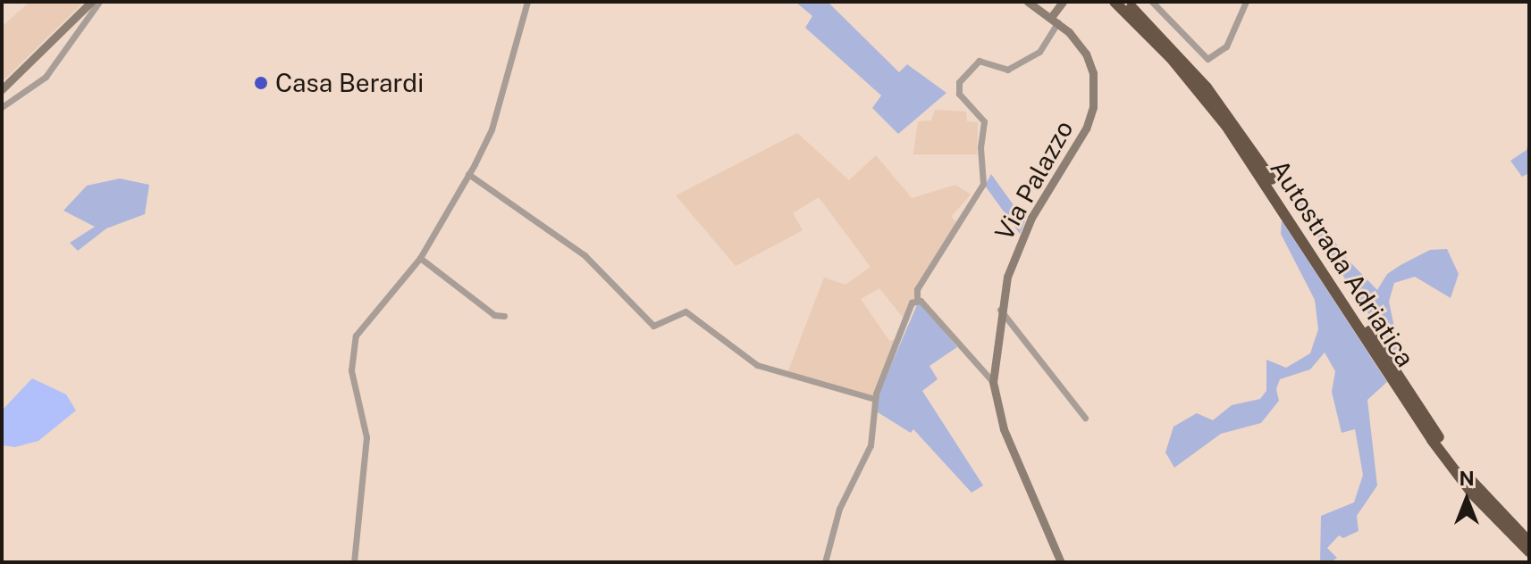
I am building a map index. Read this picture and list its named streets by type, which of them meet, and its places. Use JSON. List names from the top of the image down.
{
  "streets": {
    "highway": ["Autostrada Adriatica"],
    "street": ["Via Palazzo"]
  },
  "places": ["Casa Berardi"],
  "north": "top"
}
